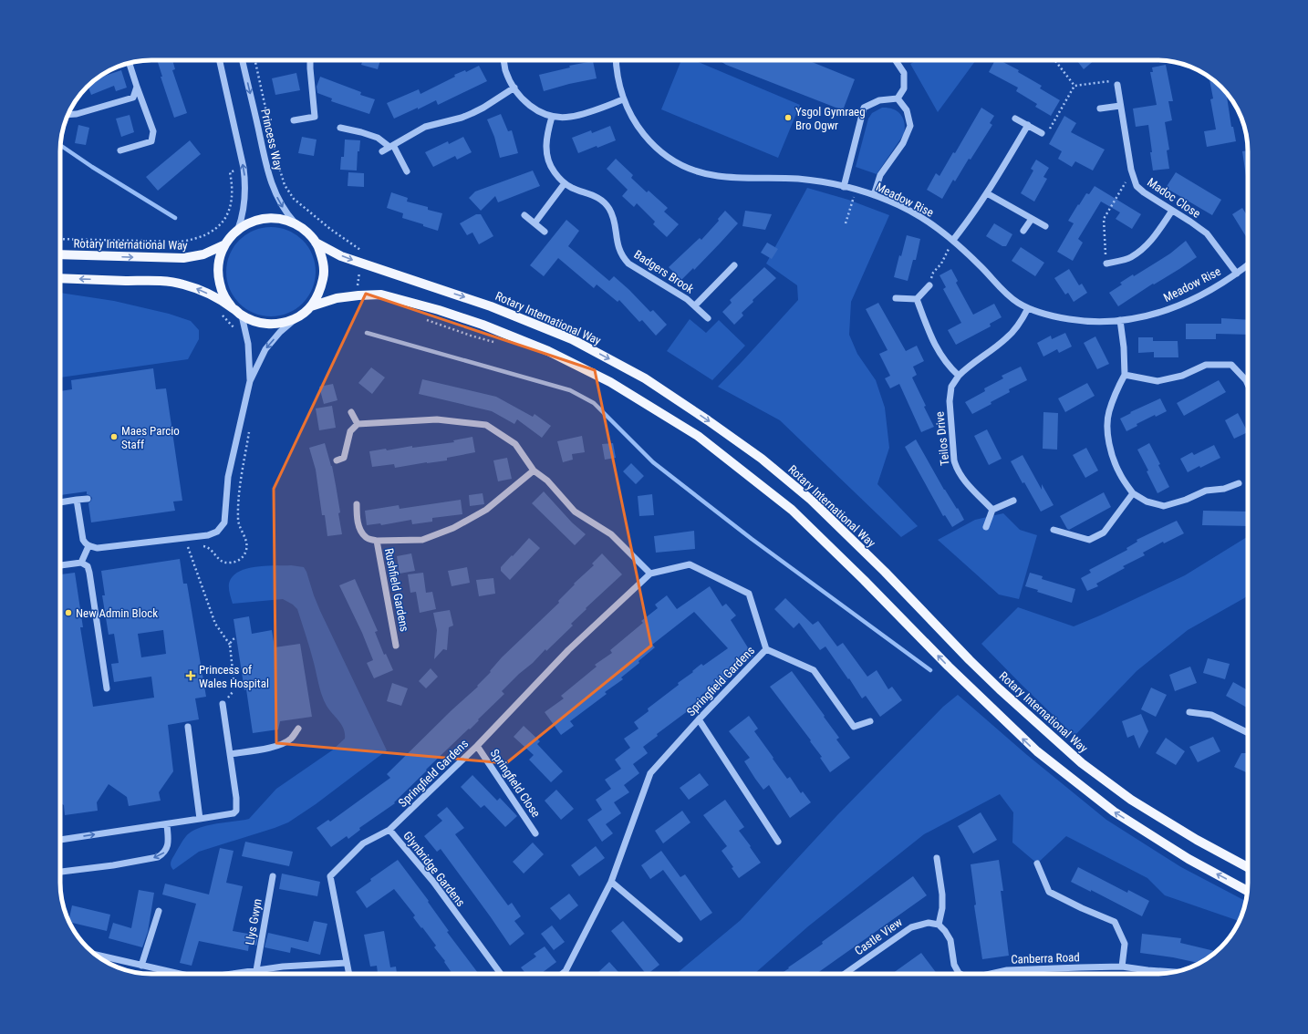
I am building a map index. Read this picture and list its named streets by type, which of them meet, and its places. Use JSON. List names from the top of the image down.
{
  "streets": {
    "main road": ["Rotary International Way"],
    "street": [
      "Princess Way",
      "Madoc Close",
      "Meadow Rise",
      "Badgers Brook",
      "Teilos Drive",
      "Rushfield Gardens",
      "Springfield Gardens",
      "Springfield Close",
      "Glynbridge Gardens",
      "Llys Gwyn",
      "Castle View",
      "Canberra Road"
    ]
  },
  "crossings": [
    ["Princess Way", "Rotary International Way"],
    ["Madoc Close", "Meadow Rise"],
    ["Meadow Rise", "Teilos Drive"],
    ["Springfield Gardens", "Springfield Close"],
    ["Springfield Gardens", "Glynbridge Gardens"],
    ["Castle View", "Canberra Road"]
  ],
  "places": {
    "other": ["Ysgol Gymraeg Bro Ogwr", "Maes Parcio Staff", "New Admin Block"],
    "health": ["Princess of Wales Hospital"]
  }
}
